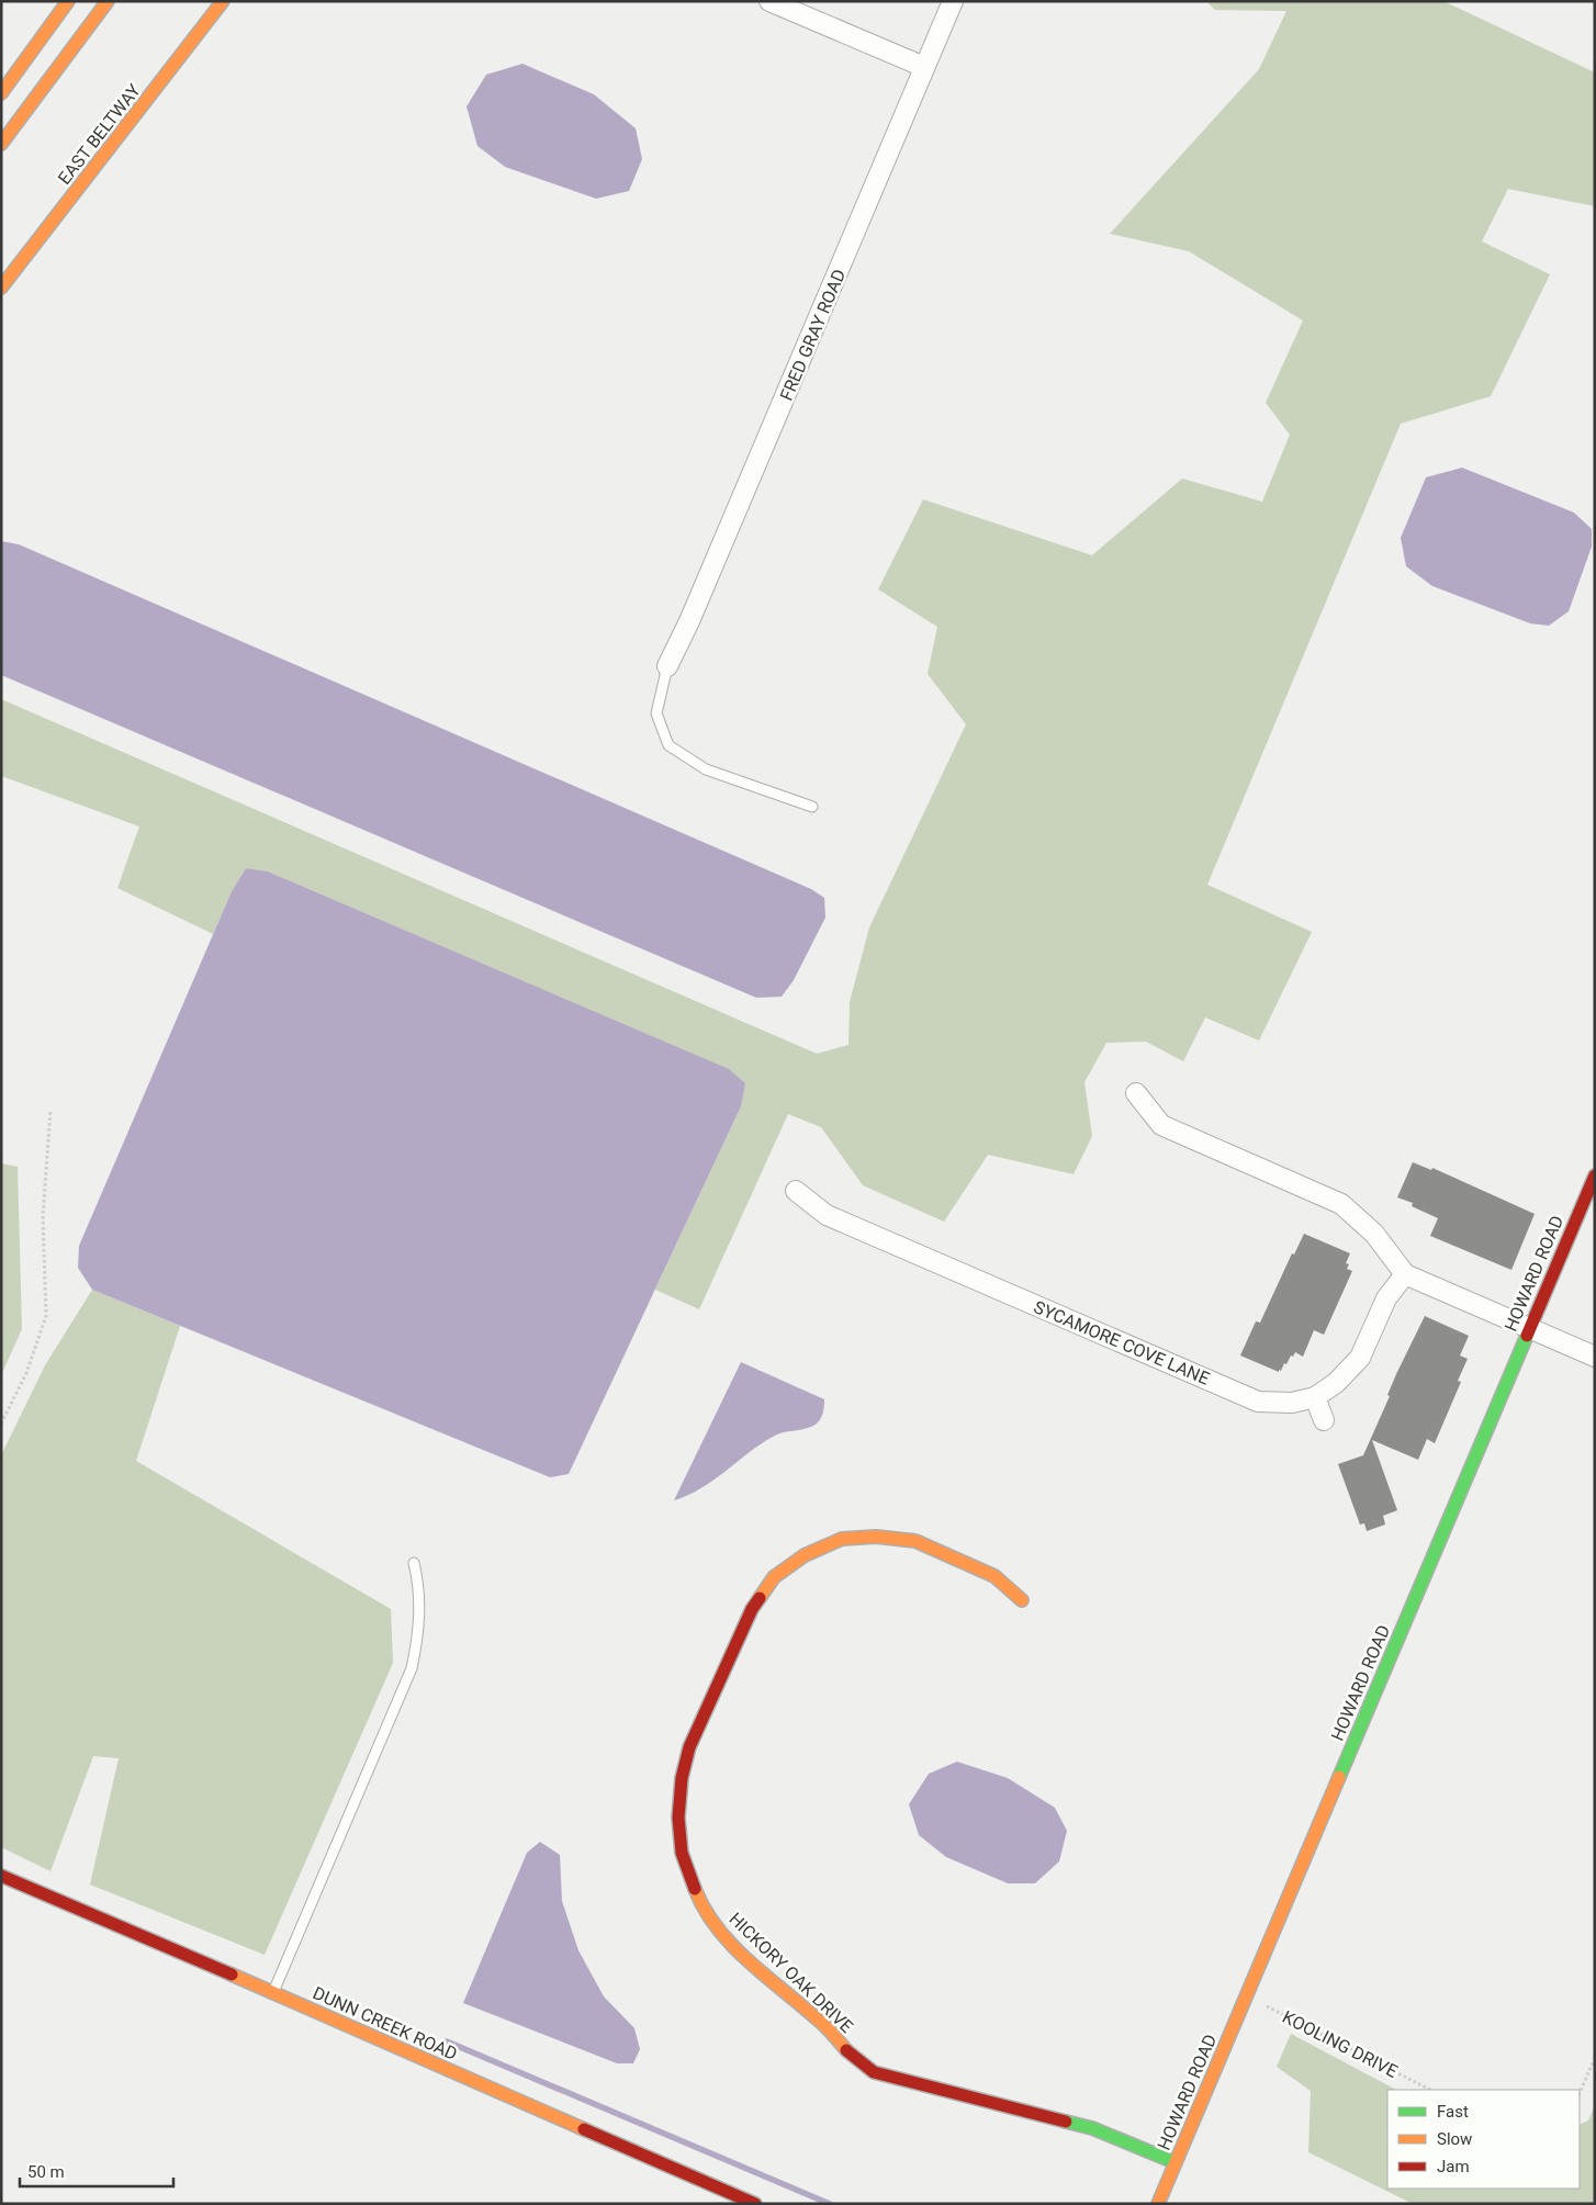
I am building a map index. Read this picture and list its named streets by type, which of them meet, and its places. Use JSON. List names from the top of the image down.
{
  "streets": {
    "main road": [
      "EAST BELTWAY",
      "HOWARD ROAD",
      "HICKORY OAK DRIVE",
      "DUNN CREEK ROAD"
    ],
    "street": ["FRED GRAY ROAD", "SYCAMORE COVE LANE"],
    "path": ["KOOLING DRIVE"]
  },
  "crossings": [
    ["HOWARD ROAD", "HICKORY OAK DRIVE"],
    ["HOWARD ROAD", "KOOLING DRIVE"]
  ],
  "legend": ["Fast", "Slow", "Jam"],
  "scale_bar": "50 m"
}
